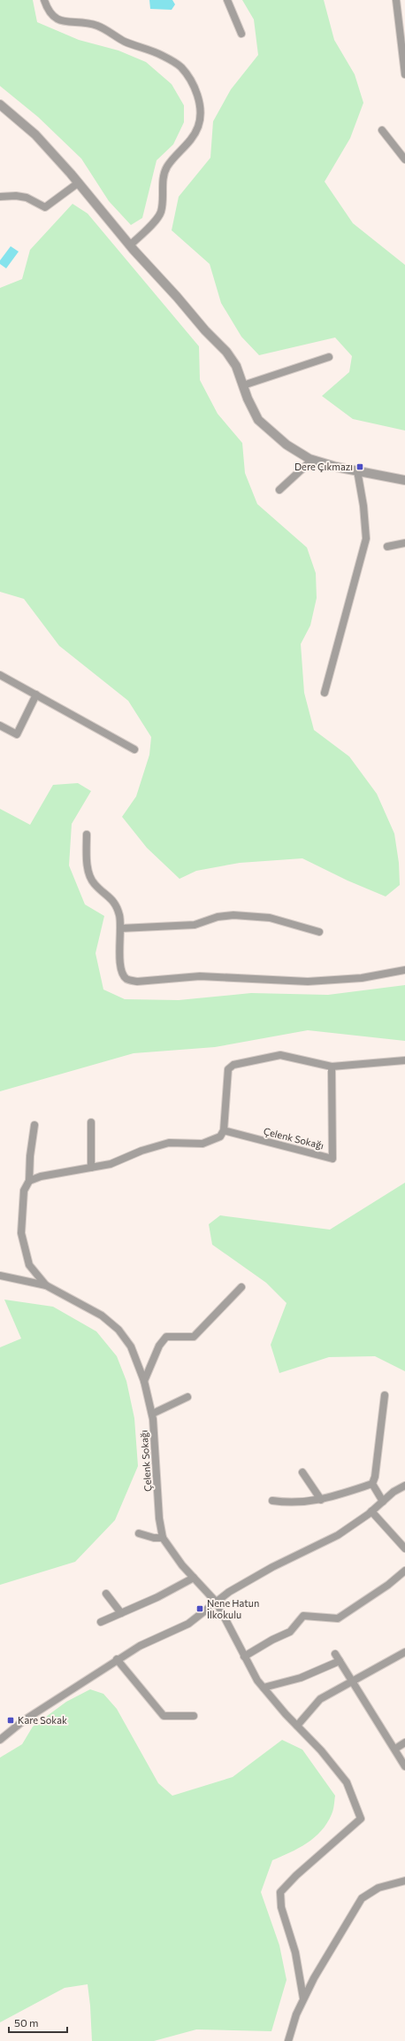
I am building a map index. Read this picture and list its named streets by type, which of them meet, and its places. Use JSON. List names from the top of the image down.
{
  "streets": {
    "street": ["Çelenk Sokağı"]
  },
  "places": {
    "transit": ["Dere Çıkmazı", "Nene Hatun İlkokulu", "Kare Sokak"]
  },
  "scale_bar": "50 m"
}
